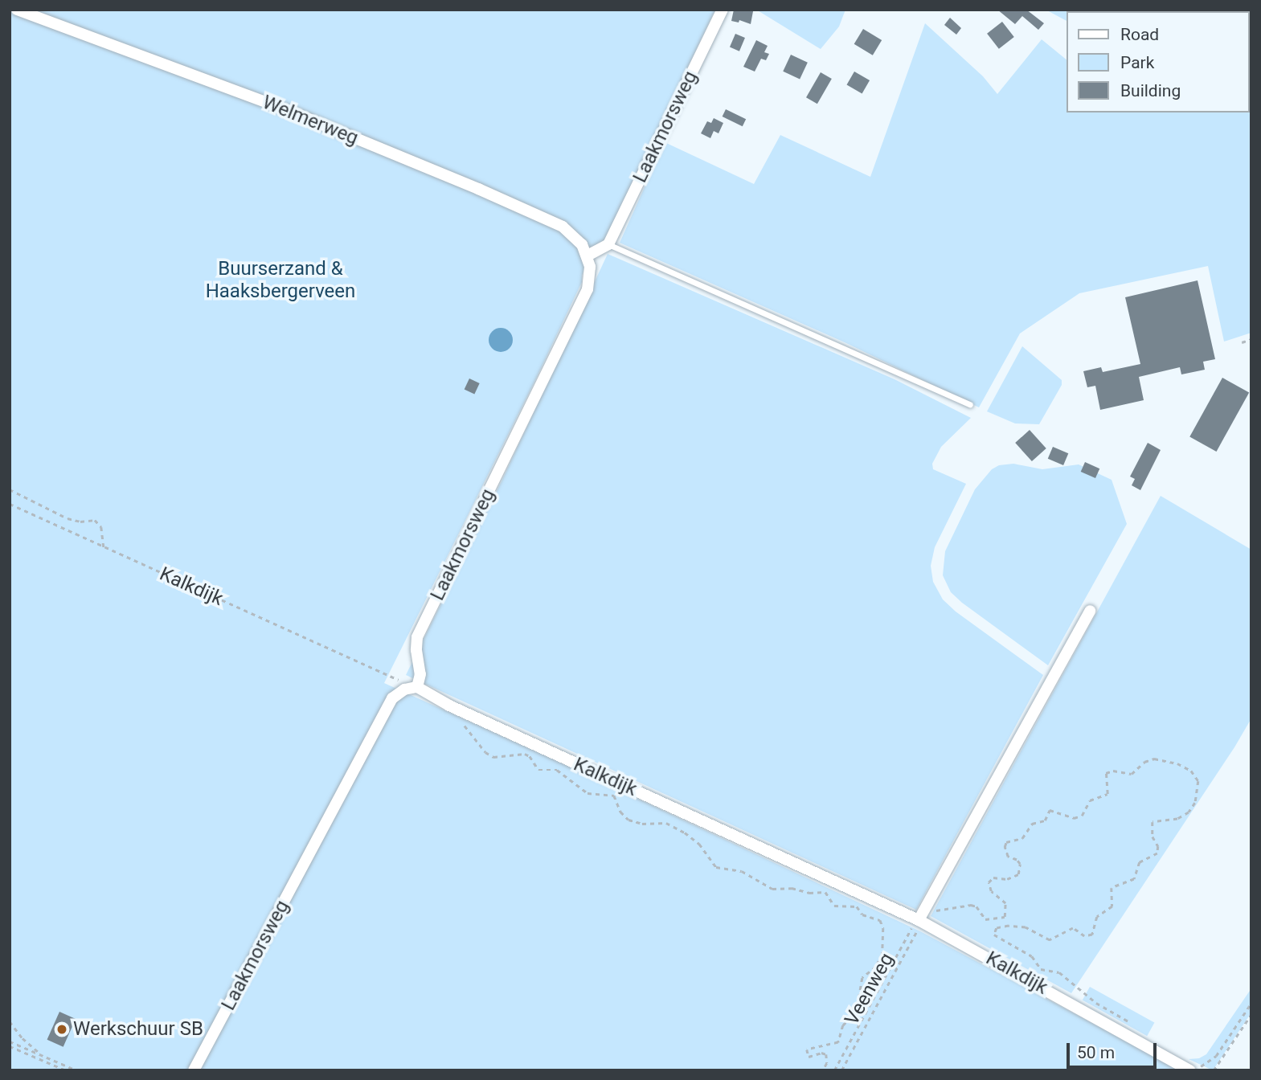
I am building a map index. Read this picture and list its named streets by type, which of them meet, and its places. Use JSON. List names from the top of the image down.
{
  "streets": {
    "street": ["Welmerweg", "Laakmorsweg", "Kalkdijk"],
    "path": ["Veenweg"]
  },
  "crossings": [
    ["Welmerweg", "Laakmorsweg"],
    ["Laakmorsweg", "Kalkdijk"],
    ["Kalkdijk", "Veenweg"]
  ],
  "parks": ["Buurserzand & Haaksbergerveen"],
  "places": ["Werkschuur SB"],
  "legend": ["Road", "Park", "Building"],
  "scale_bar": "50 m"
}
